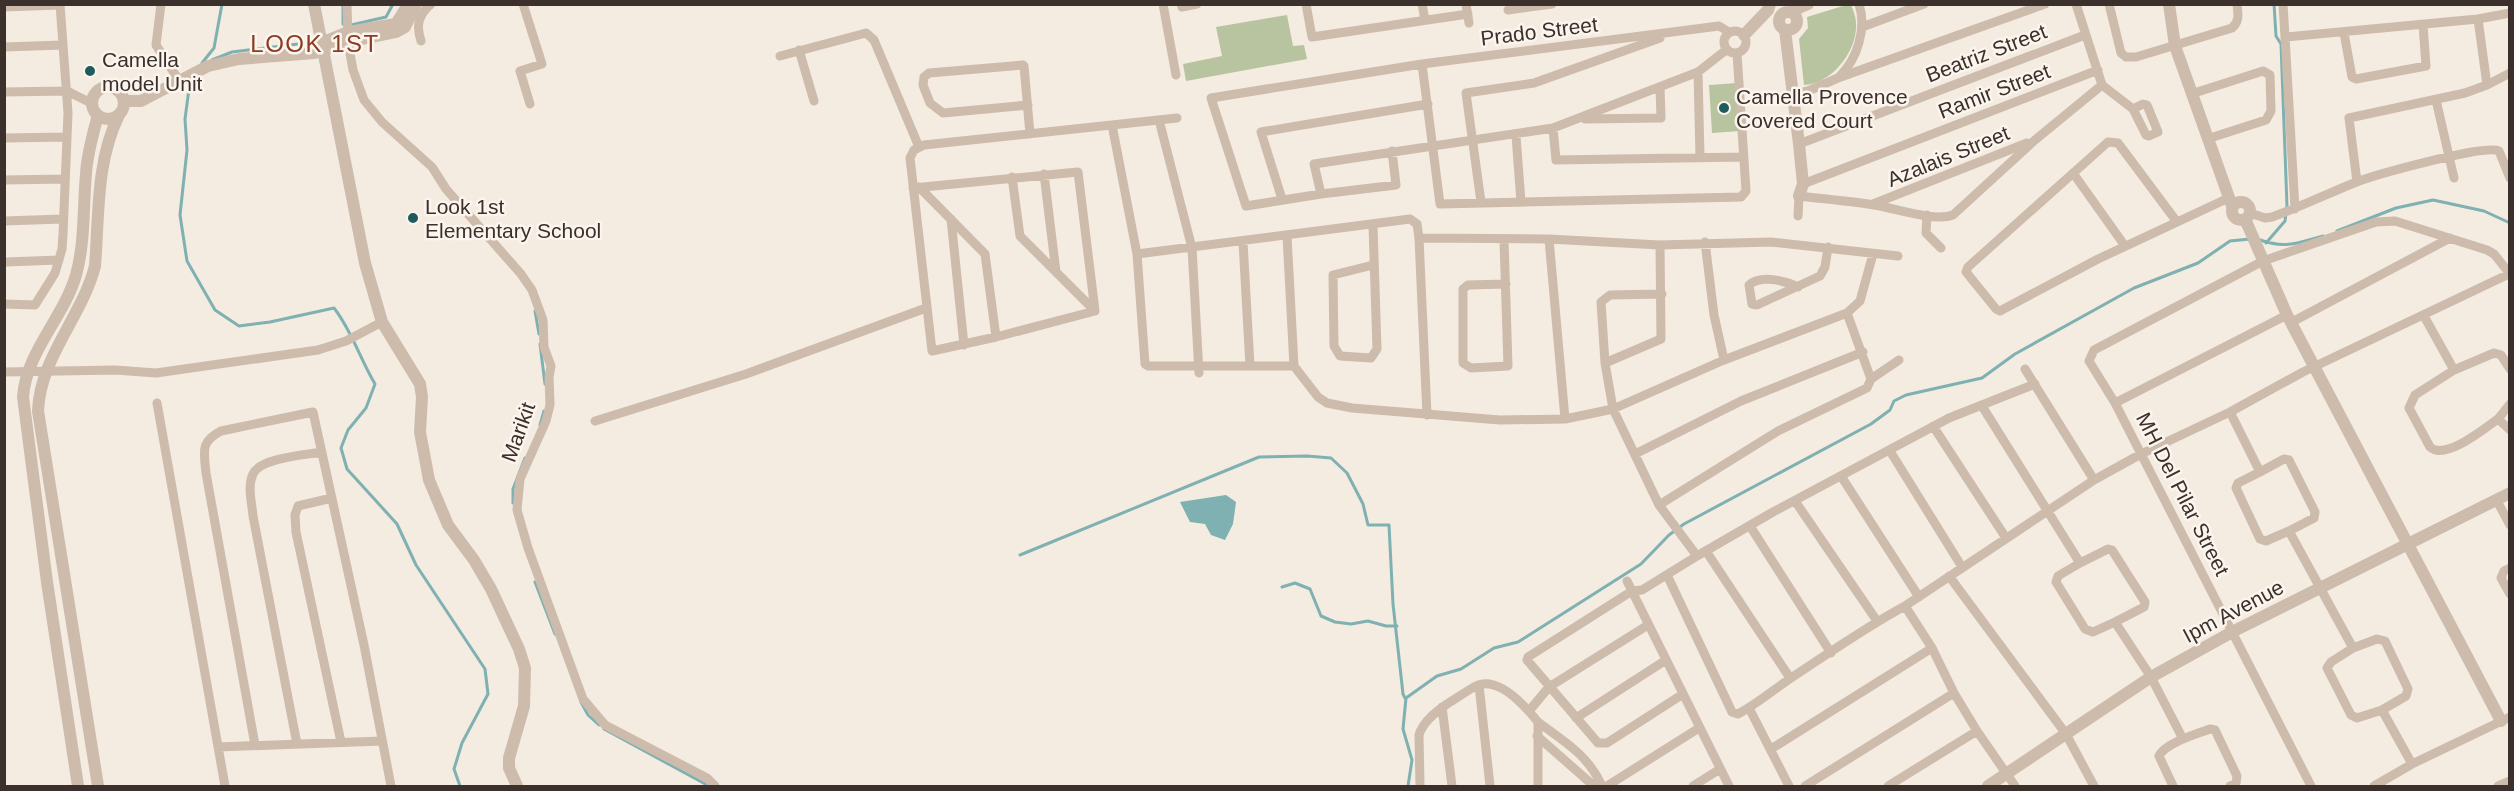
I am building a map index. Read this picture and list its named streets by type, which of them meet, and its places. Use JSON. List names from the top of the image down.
{
  "streets": {
    "street": [
      "Prado Street",
      "Beatriz Street",
      "Ramir Street",
      "Azalais Street",
      "Marikit",
      "MH Del Pilar Street",
      "Ipm Avenue"
    ]
  },
  "crossings": [
    ["MH Del Pilar Street", "Ipm Avenue"]
  ],
  "districts": ["LOOK 1ST"],
  "places": ["Camella model Unit", "Camella Provence Covered Court", "Look 1st Elementary School"]
}
